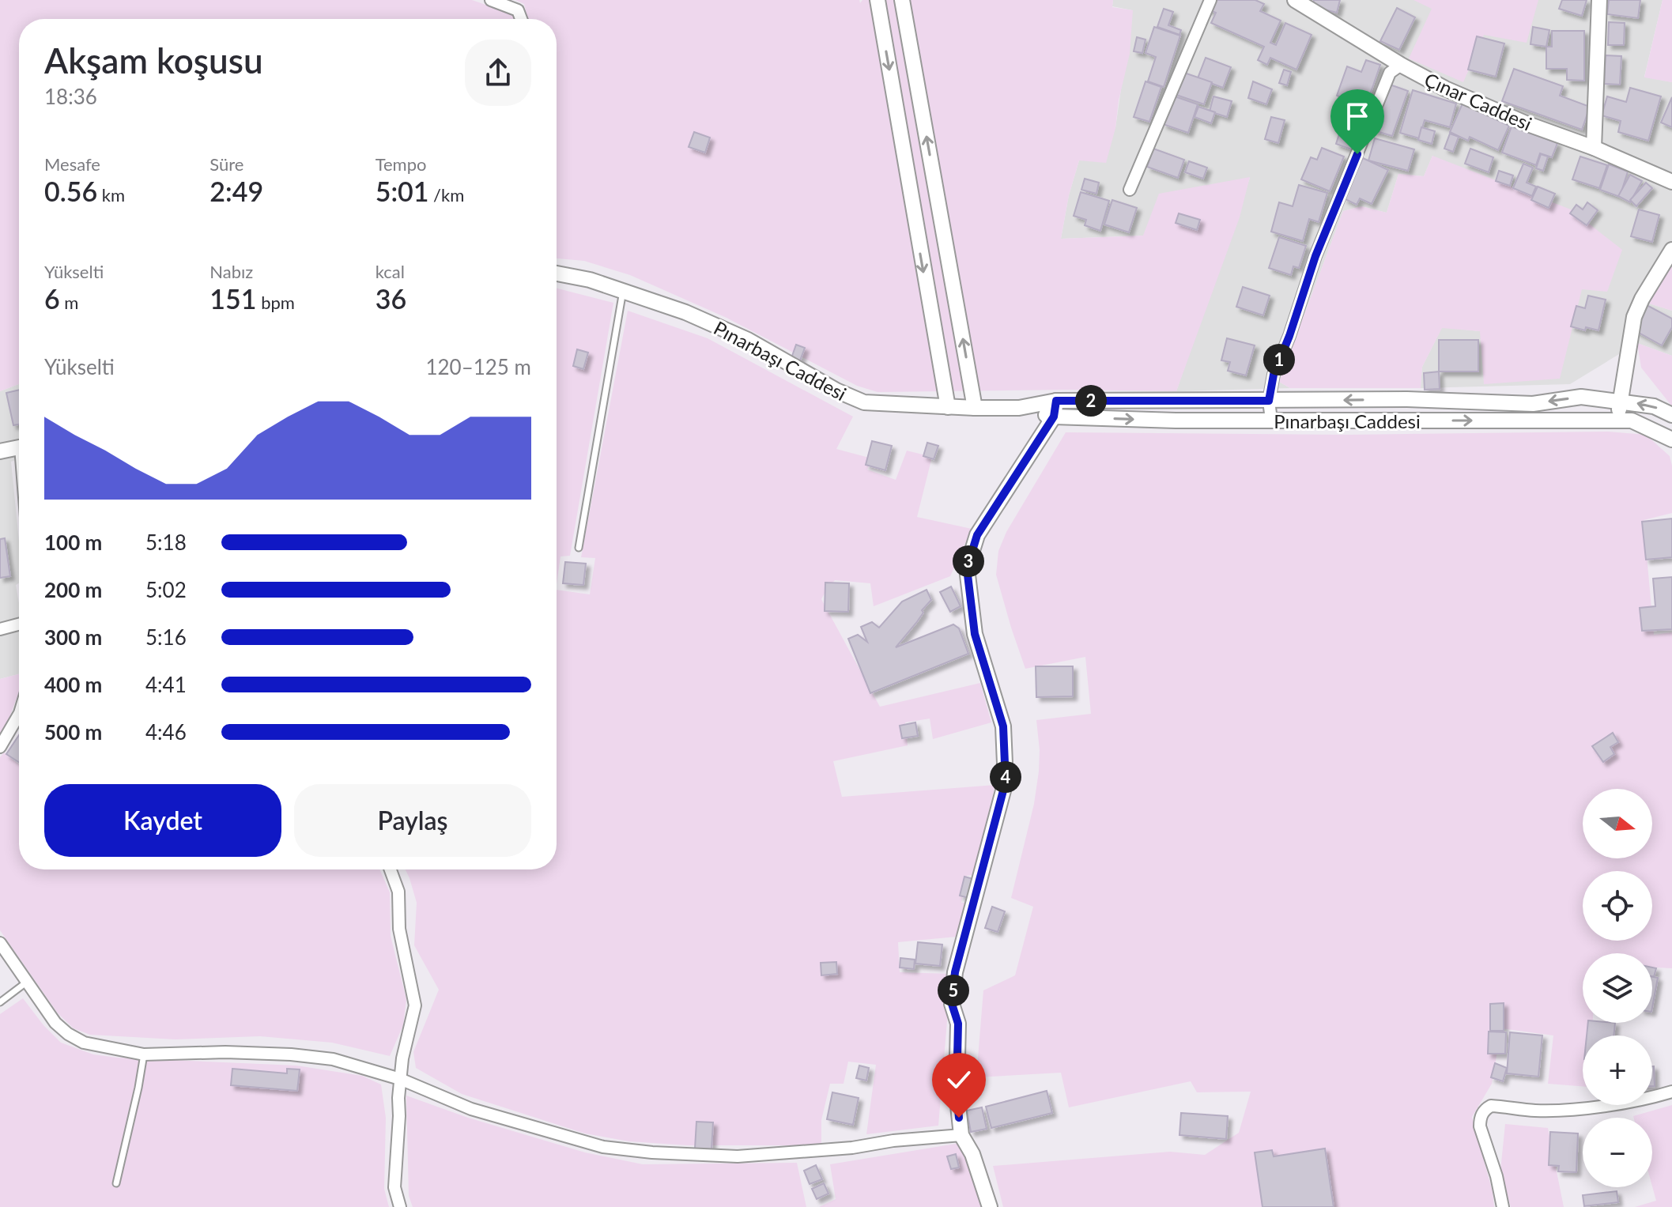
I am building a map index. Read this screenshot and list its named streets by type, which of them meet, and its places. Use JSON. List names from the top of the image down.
{
  "streets": {
    "street": ["Çınar Caddesi", "Pınarbaşı Caddesi"]
  },
  "north": "right",
  "page": {
    "heading": ["Akşam koşusu", "18:36"],
    "stats": [
      ["Mesafe", "0.56 km"],
      ["Süre", "2:49"],
      ["Tempo", "5:01 /km"],
      ["Yükselti", "6 m"],
      ["Nabız", "151 bpm"],
      ["kcal", "36"]
    ],
    "chart": ["Yükselti", "120–125 m"],
    "pins": [
      "1",
      "2",
      "3",
      "4",
      "5"
    ],
    "list": [
      {
        "name": "100 m",
        "note": "5:18"
      },
      {
        "name": "200 m",
        "note": "5:02"
      },
      {
        "name": "300 m",
        "note": "5:16"
      },
      {
        "name": "400 m",
        "note": "4:41"
      },
      {
        "name": "500 m",
        "note": "4:46"
      }
    ],
    "buttons": ["Kaydet", "Paylaş"],
    "map_buttons": ["+", "−"]
  }
}
